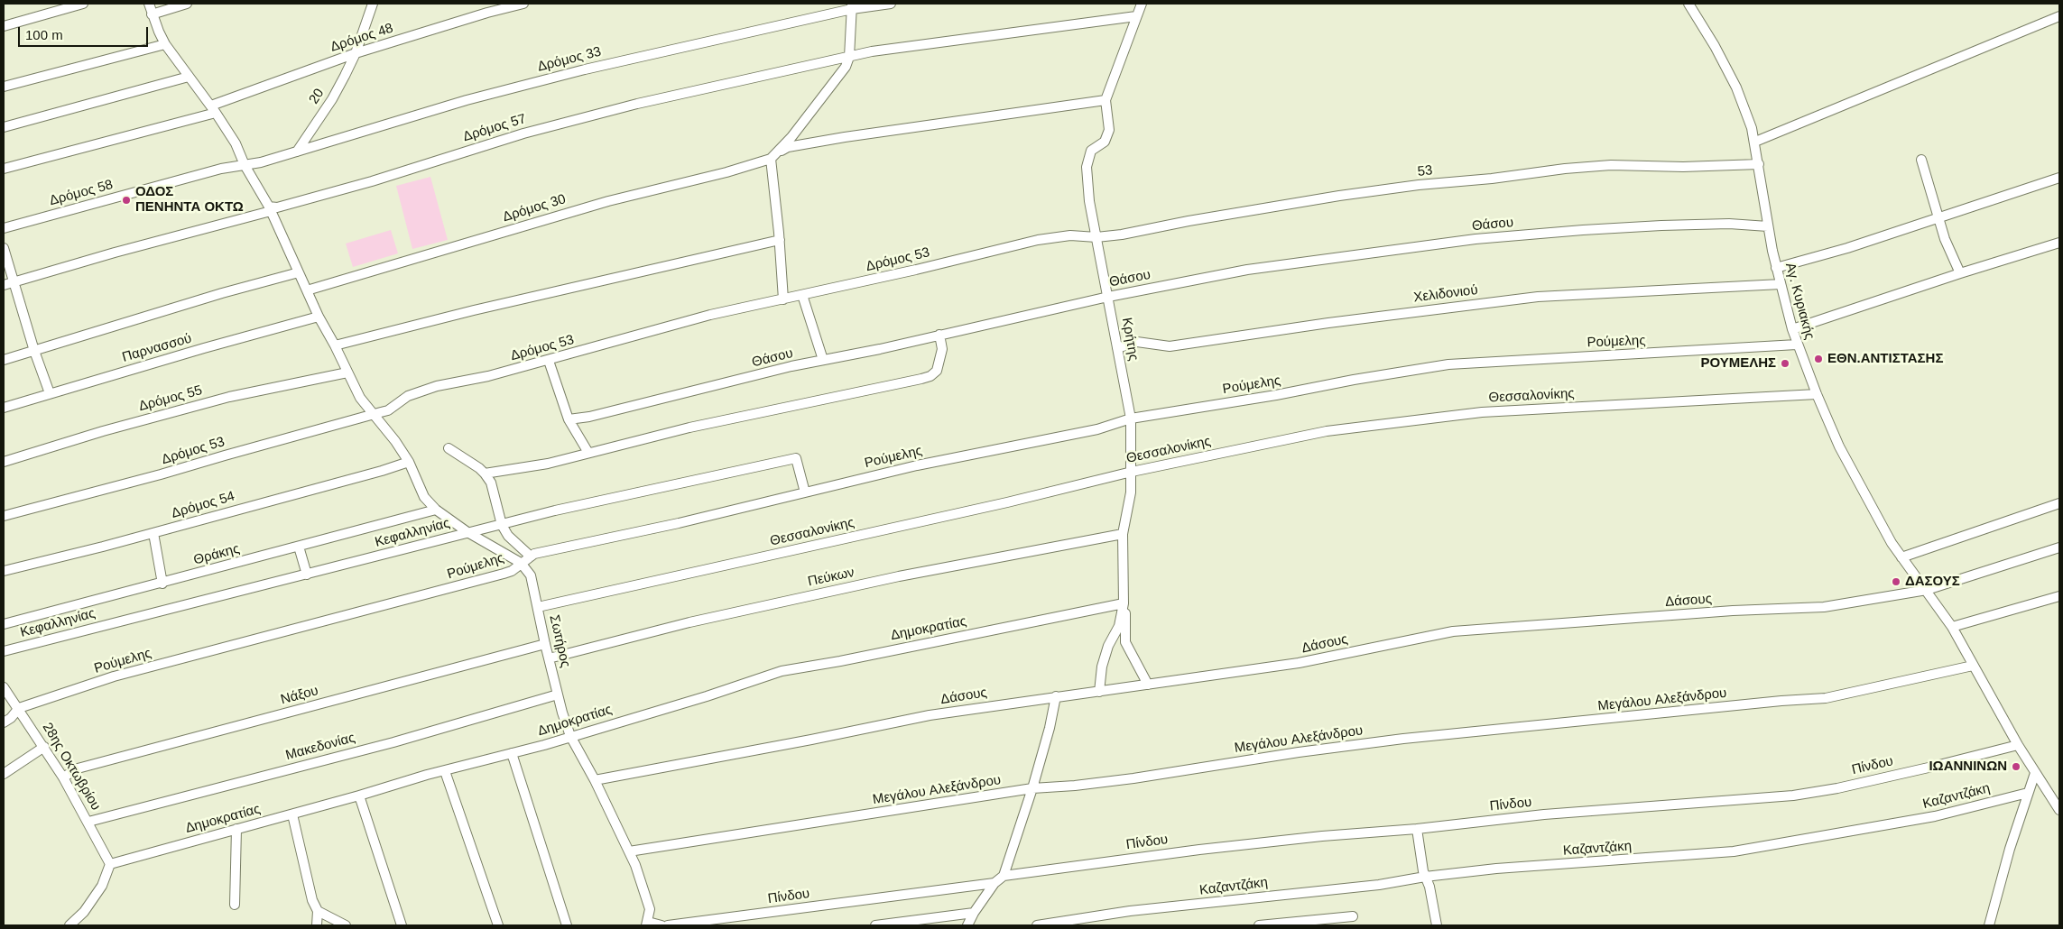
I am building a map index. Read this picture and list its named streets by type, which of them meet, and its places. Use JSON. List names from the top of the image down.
{
  "streets": {
    "street": [
      "Δρόμος 48",
      "Δρόμος 33",
      "20",
      "Δρόμος 57",
      "53",
      "Δρόμος 58",
      "Δρόμος 30",
      "Θάσου",
      "Δρόμος 53",
      "Χελιδονιού",
      "Αγ. Κυριακής",
      "Κρήτης",
      "Ρούμελης",
      "Παρνασσού",
      "Θεσσαλονίκης",
      "Δρόμος 55",
      "Δρόμος 54",
      "Κεφαλληνίας",
      "Θράκης",
      "Πεύκων",
      "Δάσους",
      "Δημοκρατίας",
      "Σωτήρος",
      "Νάξου",
      "Μεγάλου Αλεξάνδρου",
      "Μακεδονίας",
      "Πίνδου",
      "28ης Οκτωβρίου",
      "Καζαντζάκη"
    ]
  },
  "crossings": [
    ["Δρόμος 48", "20"],
    ["Δρόμος 33", "20"],
    ["Δρόμος 33", "Δρόμος 58"],
    ["Δρόμος 33", "Σωτήρος"],
    ["Δρόμος 57", "Κρήτης"],
    ["Δρόμος 57", "Σωτήρος"],
    ["53", "Δρόμος 53"],
    ["53", "Αγ. Κυριακής"],
    ["53", "Κρήτης"],
    ["Δρόμος 58", "Σωτήρος"],
    ["Δρόμος 30", "Κρήτης"],
    ["Δρόμος 30", "Σωτήρος"],
    ["Θάσου", "Αγ. Κυριακής"],
    ["Θάσου", "Κρήτης"],
    ["Δρόμος 53", "Κρήτης"],
    ["Δρόμος 53", "Σωτήρος"],
    ["Χελιδονιού", "Αγ. Κυριακής"],
    ["Χελιδονιού", "Κρήτης"],
    ["Αγ. Κυριακής", "Ρούμελης"],
    ["Αγ. Κυριακής", "Θεσσαλονίκης"],
    ["Αγ. Κυριακής", "Δάσους"],
    ["Αγ. Κυριακής", "Μεγάλου Αλεξάνδρου"],
    ["Αγ. Κυριακής", "Πίνδου"],
    ["Κρήτης", "Ρούμελης"],
    ["Κρήτης", "Θεσσαλονίκης"],
    ["Κρήτης", "Πεύκων"],
    ["Κρήτης", "Δάσους"],
    ["Κρήτης", "Δημοκρατίας"],
    ["Ρούμελης", "Κεφαλληνίας"],
    ["Ρούμελης", "Σωτήρος"],
    ["Ρούμελης", "28ης Οκτωβρίου"],
    ["Παρνασσού", "Σωτήρος"],
    ["Θεσσαλονίκης", "Σωτήρος"],
    ["Δρόμος 55", "Σωτήρος"],
    ["Δρόμος 54", "Σωτήρος"],
    ["Κεφαλληνίας", "Σωτήρος"],
    ["Θράκης", "Σωτήρος"],
    ["Πεύκων", "Σωτήρος"],
    ["Δάσους", "Σωτήρος"],
    ["Δημοκρατίας", "Σωτήρος"],
    ["Δημοκρατίας", "28ης Οκτωβρίου"],
    ["Σωτήρος", "Νάξου"],
    ["Σωτήρος", "Μεγάλου Αλεξάνδρου"],
    ["Σωτήρος", "Μακεδονίας"],
    ["Νάξου", "28ης Οκτωβρίου"],
    ["Μακεδονίας", "28ης Οκτωβρίου"]
  ],
  "places": [
    "ΟΔΟΣ ΠΕΝΗΝΤΑ ΟΚΤΩ",
    "ΕΘΝ.ΑΝΤΙΣΤΑΣΗΣ",
    "ΡΟΥΜΕΛΗΣ",
    "ΔΑΣΟΥΣ",
    "ΙΩΑΝΝΙΝΩΝ"
  ],
  "scale_bar": "100 m"
}
